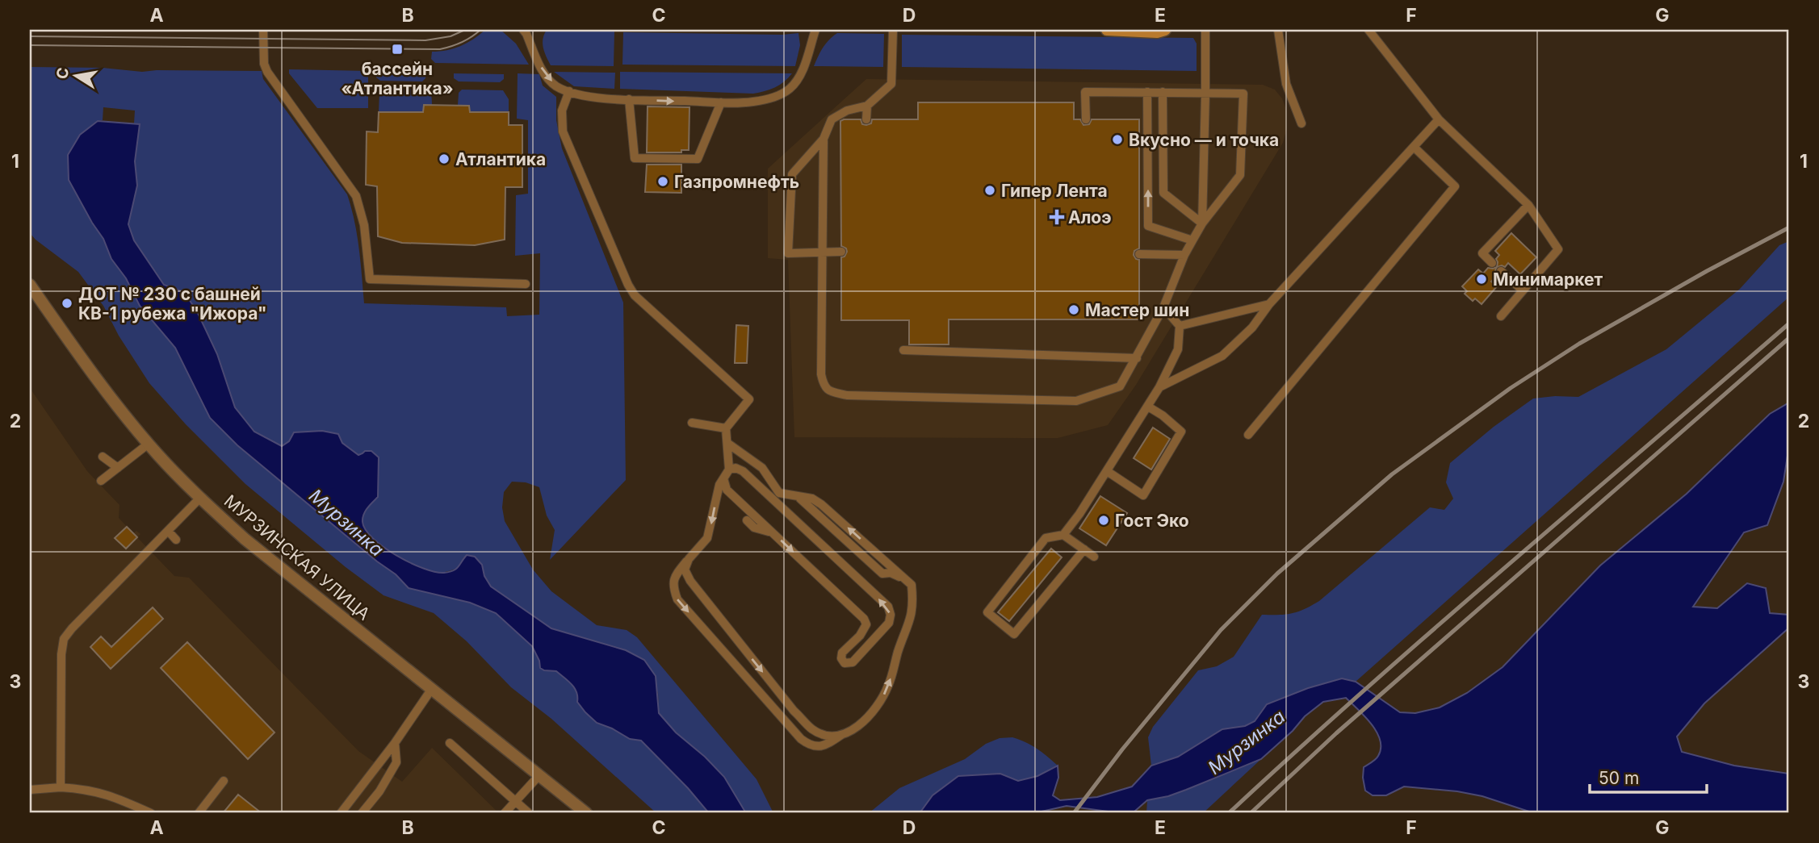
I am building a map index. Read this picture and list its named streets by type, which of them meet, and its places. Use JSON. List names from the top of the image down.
{
  "streets": {
    "street": ["МУРЗИНСКАЯ УЛИЦА"]
  },
  "water": ["Мурзинка"],
  "places": {
    "transit": ["бассейн «Атлантика»"],
    "other": [
      "Вкусно — и точка",
      "Атлантика",
      "Газпромнефть",
      "Гипер Лента",
      "Минимаркет",
      "ДОТ № 230 с башней КВ-1 рубежа \"Ижора\"",
      "Мастер шин",
      "Гост Эко"
    ],
    "health": ["Алоэ"]
  },
  "scale_bar": "50 m",
  "north": "left",
  "grid": {
    "columns": [
      "A",
      "B",
      "C",
      "D",
      "E",
      "F",
      "G"
    ],
    "rows": ["1", "2", "3"]
  }
}
